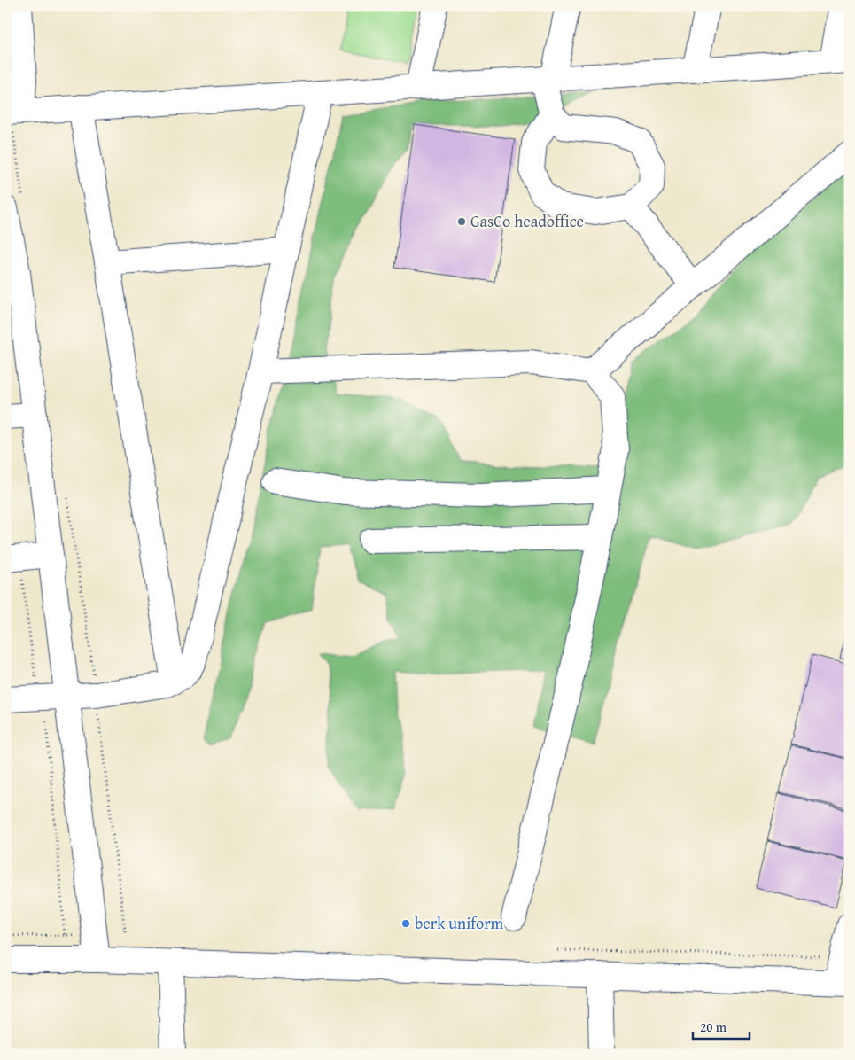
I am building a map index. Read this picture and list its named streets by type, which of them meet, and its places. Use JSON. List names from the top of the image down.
{
  "places": ["GasCo headoffice", "berk uniform"],
  "scale_bar": "20 m"
}
